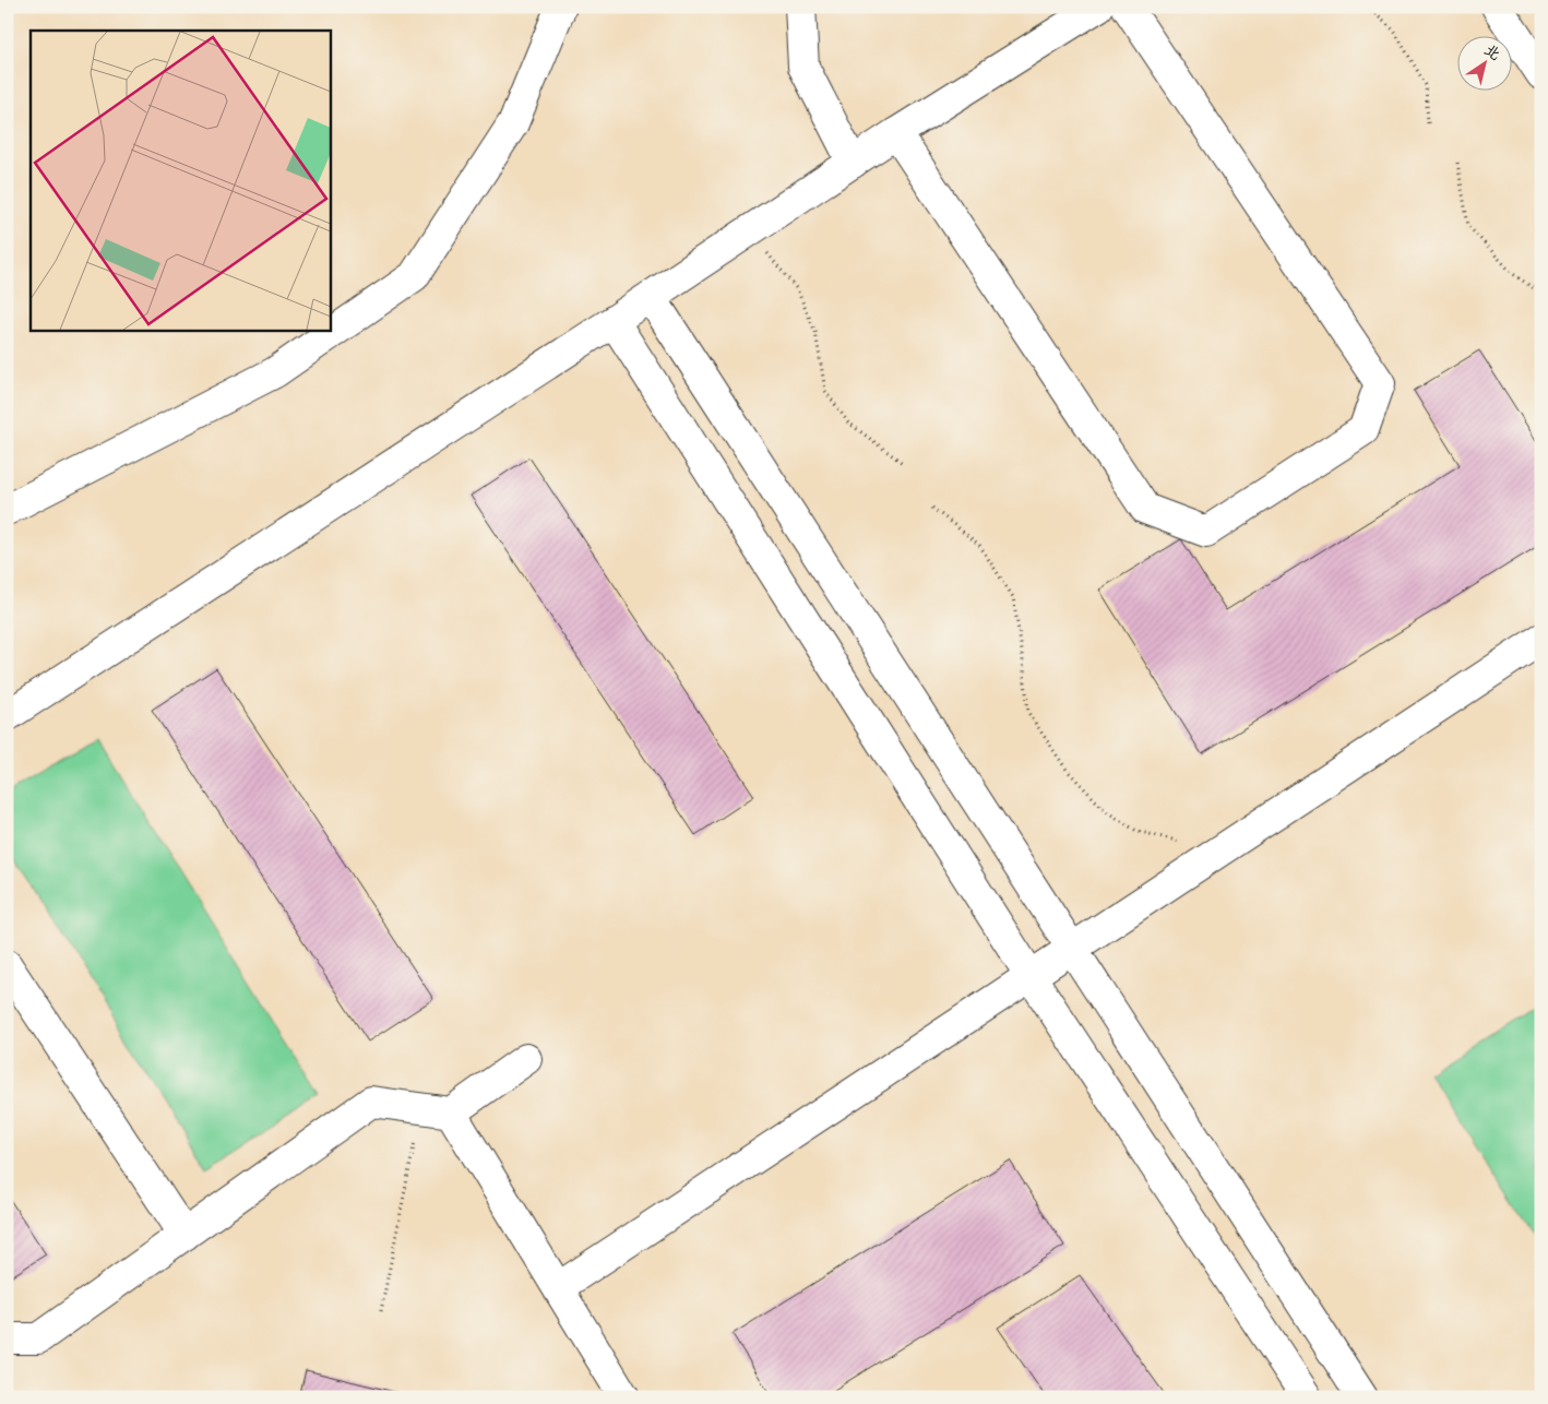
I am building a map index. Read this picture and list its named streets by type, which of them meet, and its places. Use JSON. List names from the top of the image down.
{
  "north": "top right"
}
